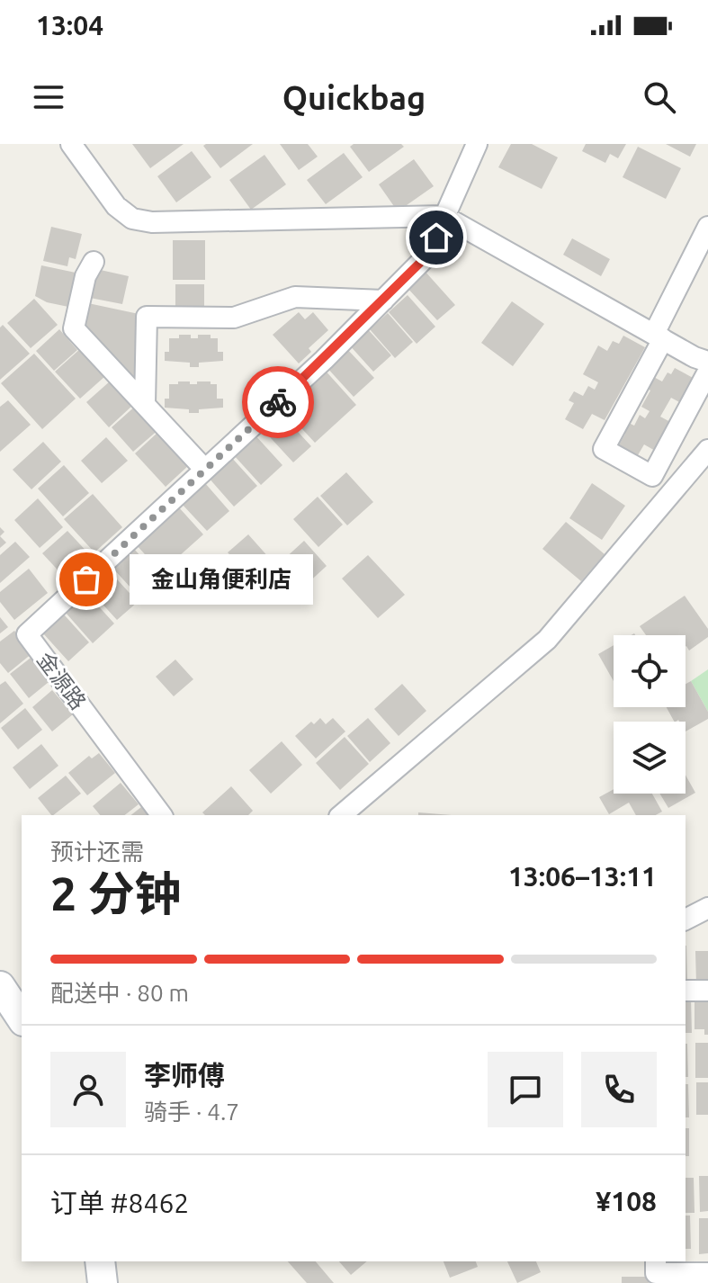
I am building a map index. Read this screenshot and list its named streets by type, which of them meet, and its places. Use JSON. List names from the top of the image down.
{
  "streets": {
    "street": ["金源路"]
  },
  "places": ["金山角便利店"],
  "page": {
    "status": "13:04",
    "header": "Quickbag",
    "bubble": "金山角便利店",
    "heading": ["2 分钟", "预计还需", "13:06–13:11"],
    "panel": [
      "李师傅",
      "骑手 · 4.7",
      "订单 #8462",
      "¥108"
    ],
    "bar": "配送中 · 80 m"
  }
}
